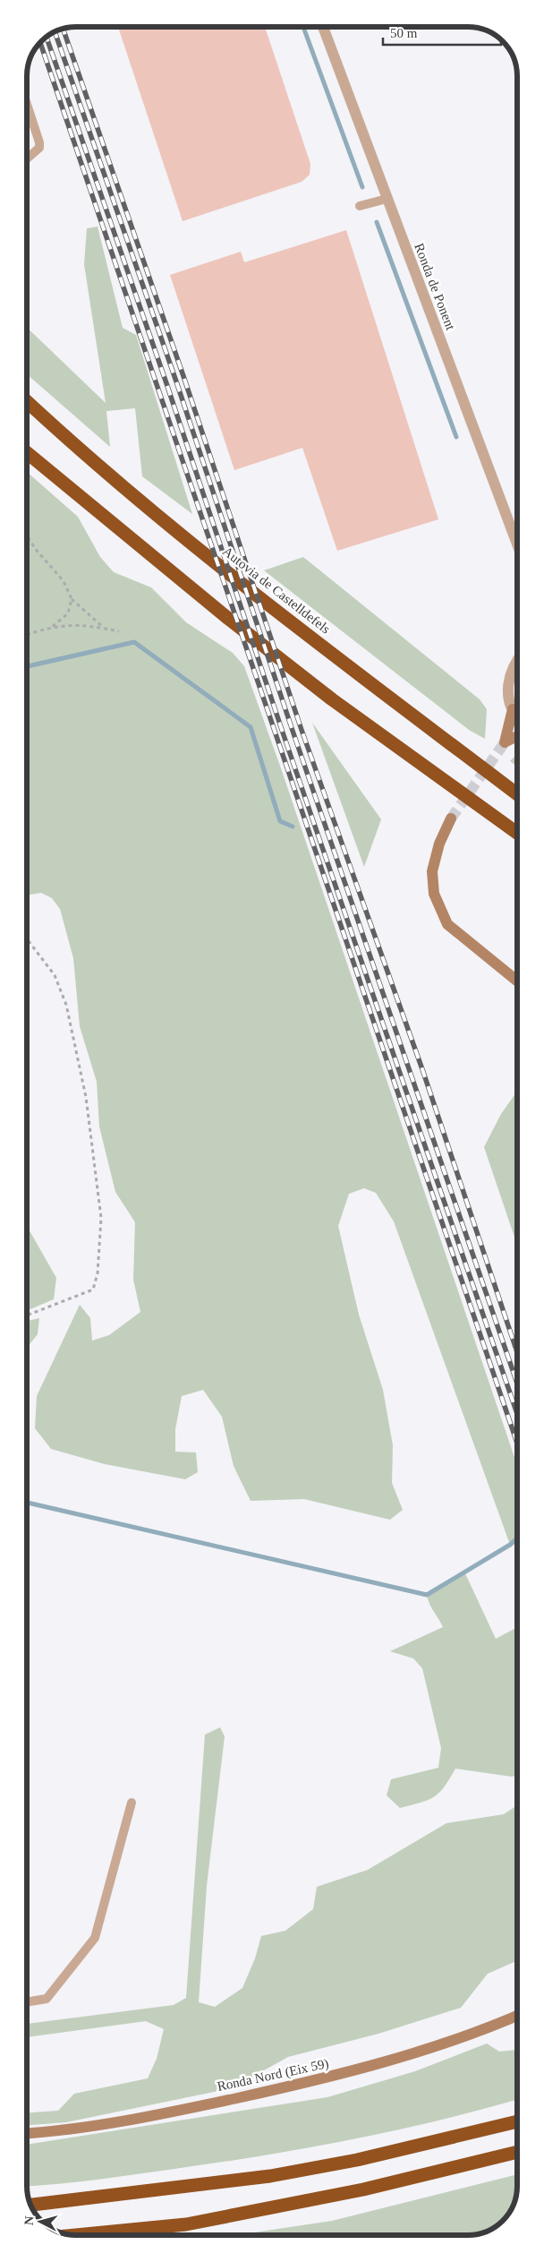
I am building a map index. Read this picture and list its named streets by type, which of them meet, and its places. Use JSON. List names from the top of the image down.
{
  "streets": {
    "highway": ["Autovia de Castelldefels"],
    "main road": ["Ronda Nord (Eix 59)"],
    "street": ["Ronda de Ponent"]
  },
  "scale_bar": "50 m",
  "north": "left"
}
